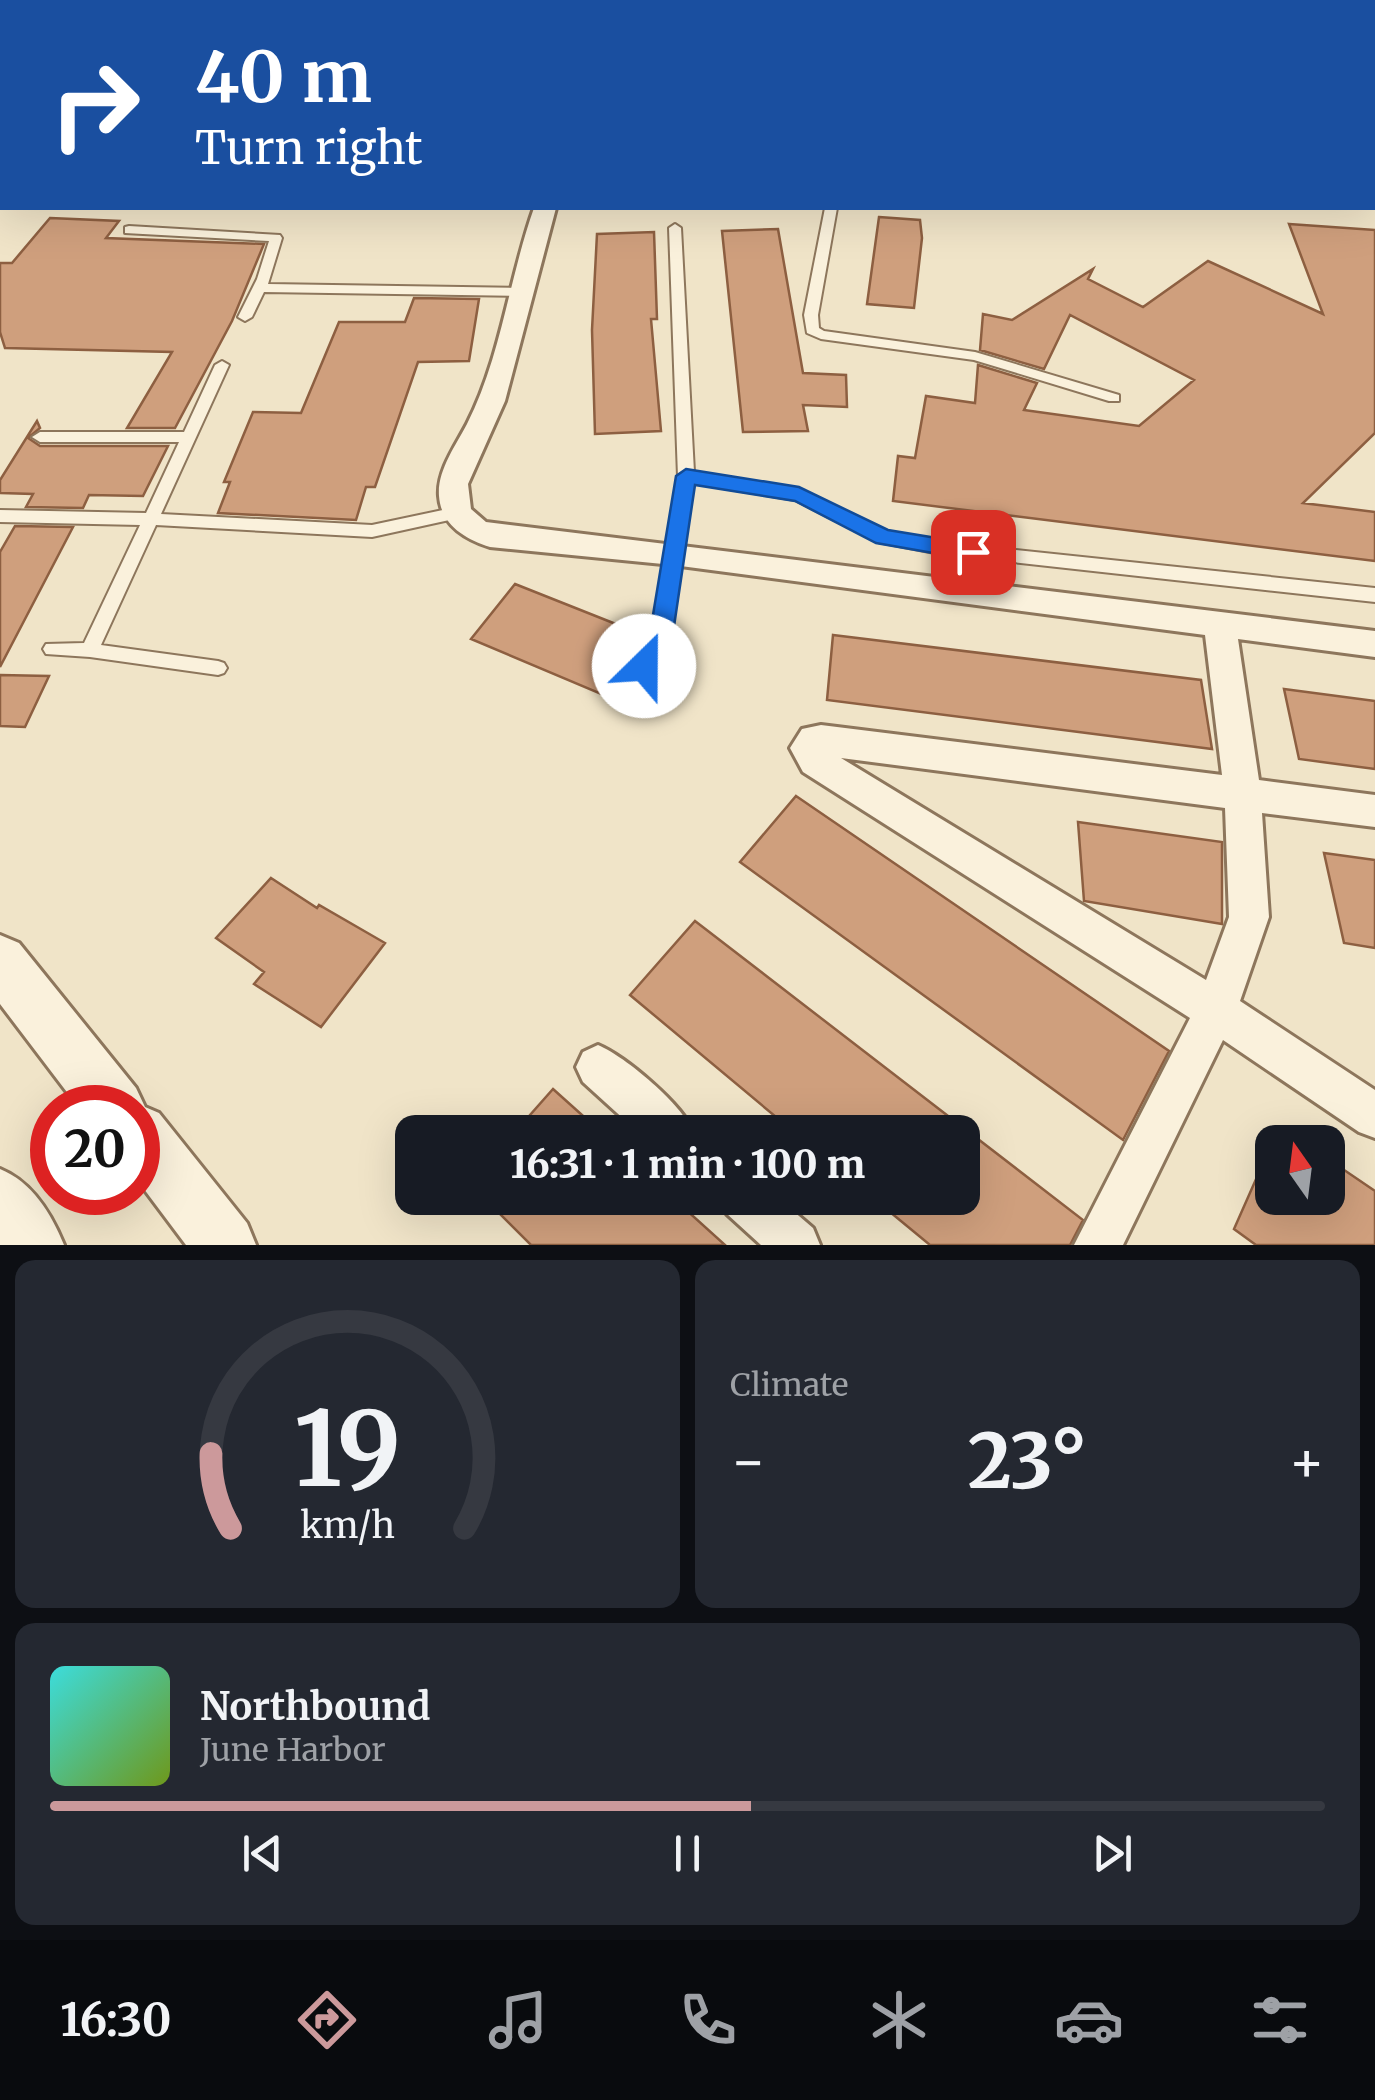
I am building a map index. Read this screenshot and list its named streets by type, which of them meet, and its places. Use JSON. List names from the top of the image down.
{
  "north": "top",
  "page": {
    "turn": ["40 m", "Turn right"],
    "limit": "20",
    "trip": "16:31 · 1 min · 100 m",
    "tile": "Climate",
    "heat": ["−", "23°", "+"],
    "song": ["Northbound", "June Harbor"],
    "tabs": "16:30",
    "gauge": ["19", "km/h"]
  }
}
